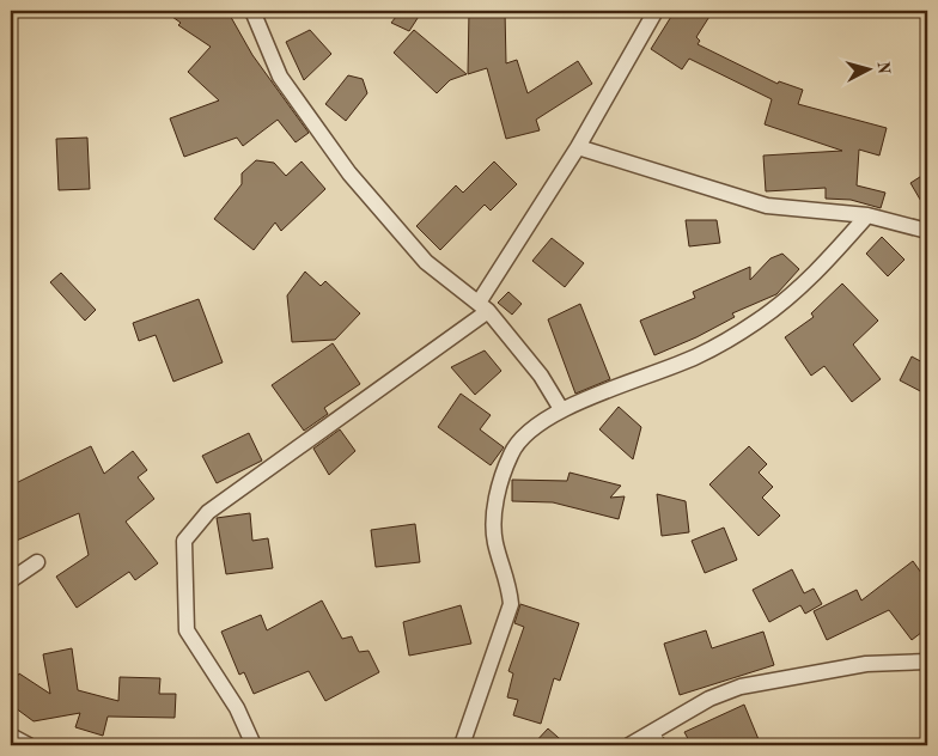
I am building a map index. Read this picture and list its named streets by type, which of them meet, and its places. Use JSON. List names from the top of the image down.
{
  "north": "right"
}
